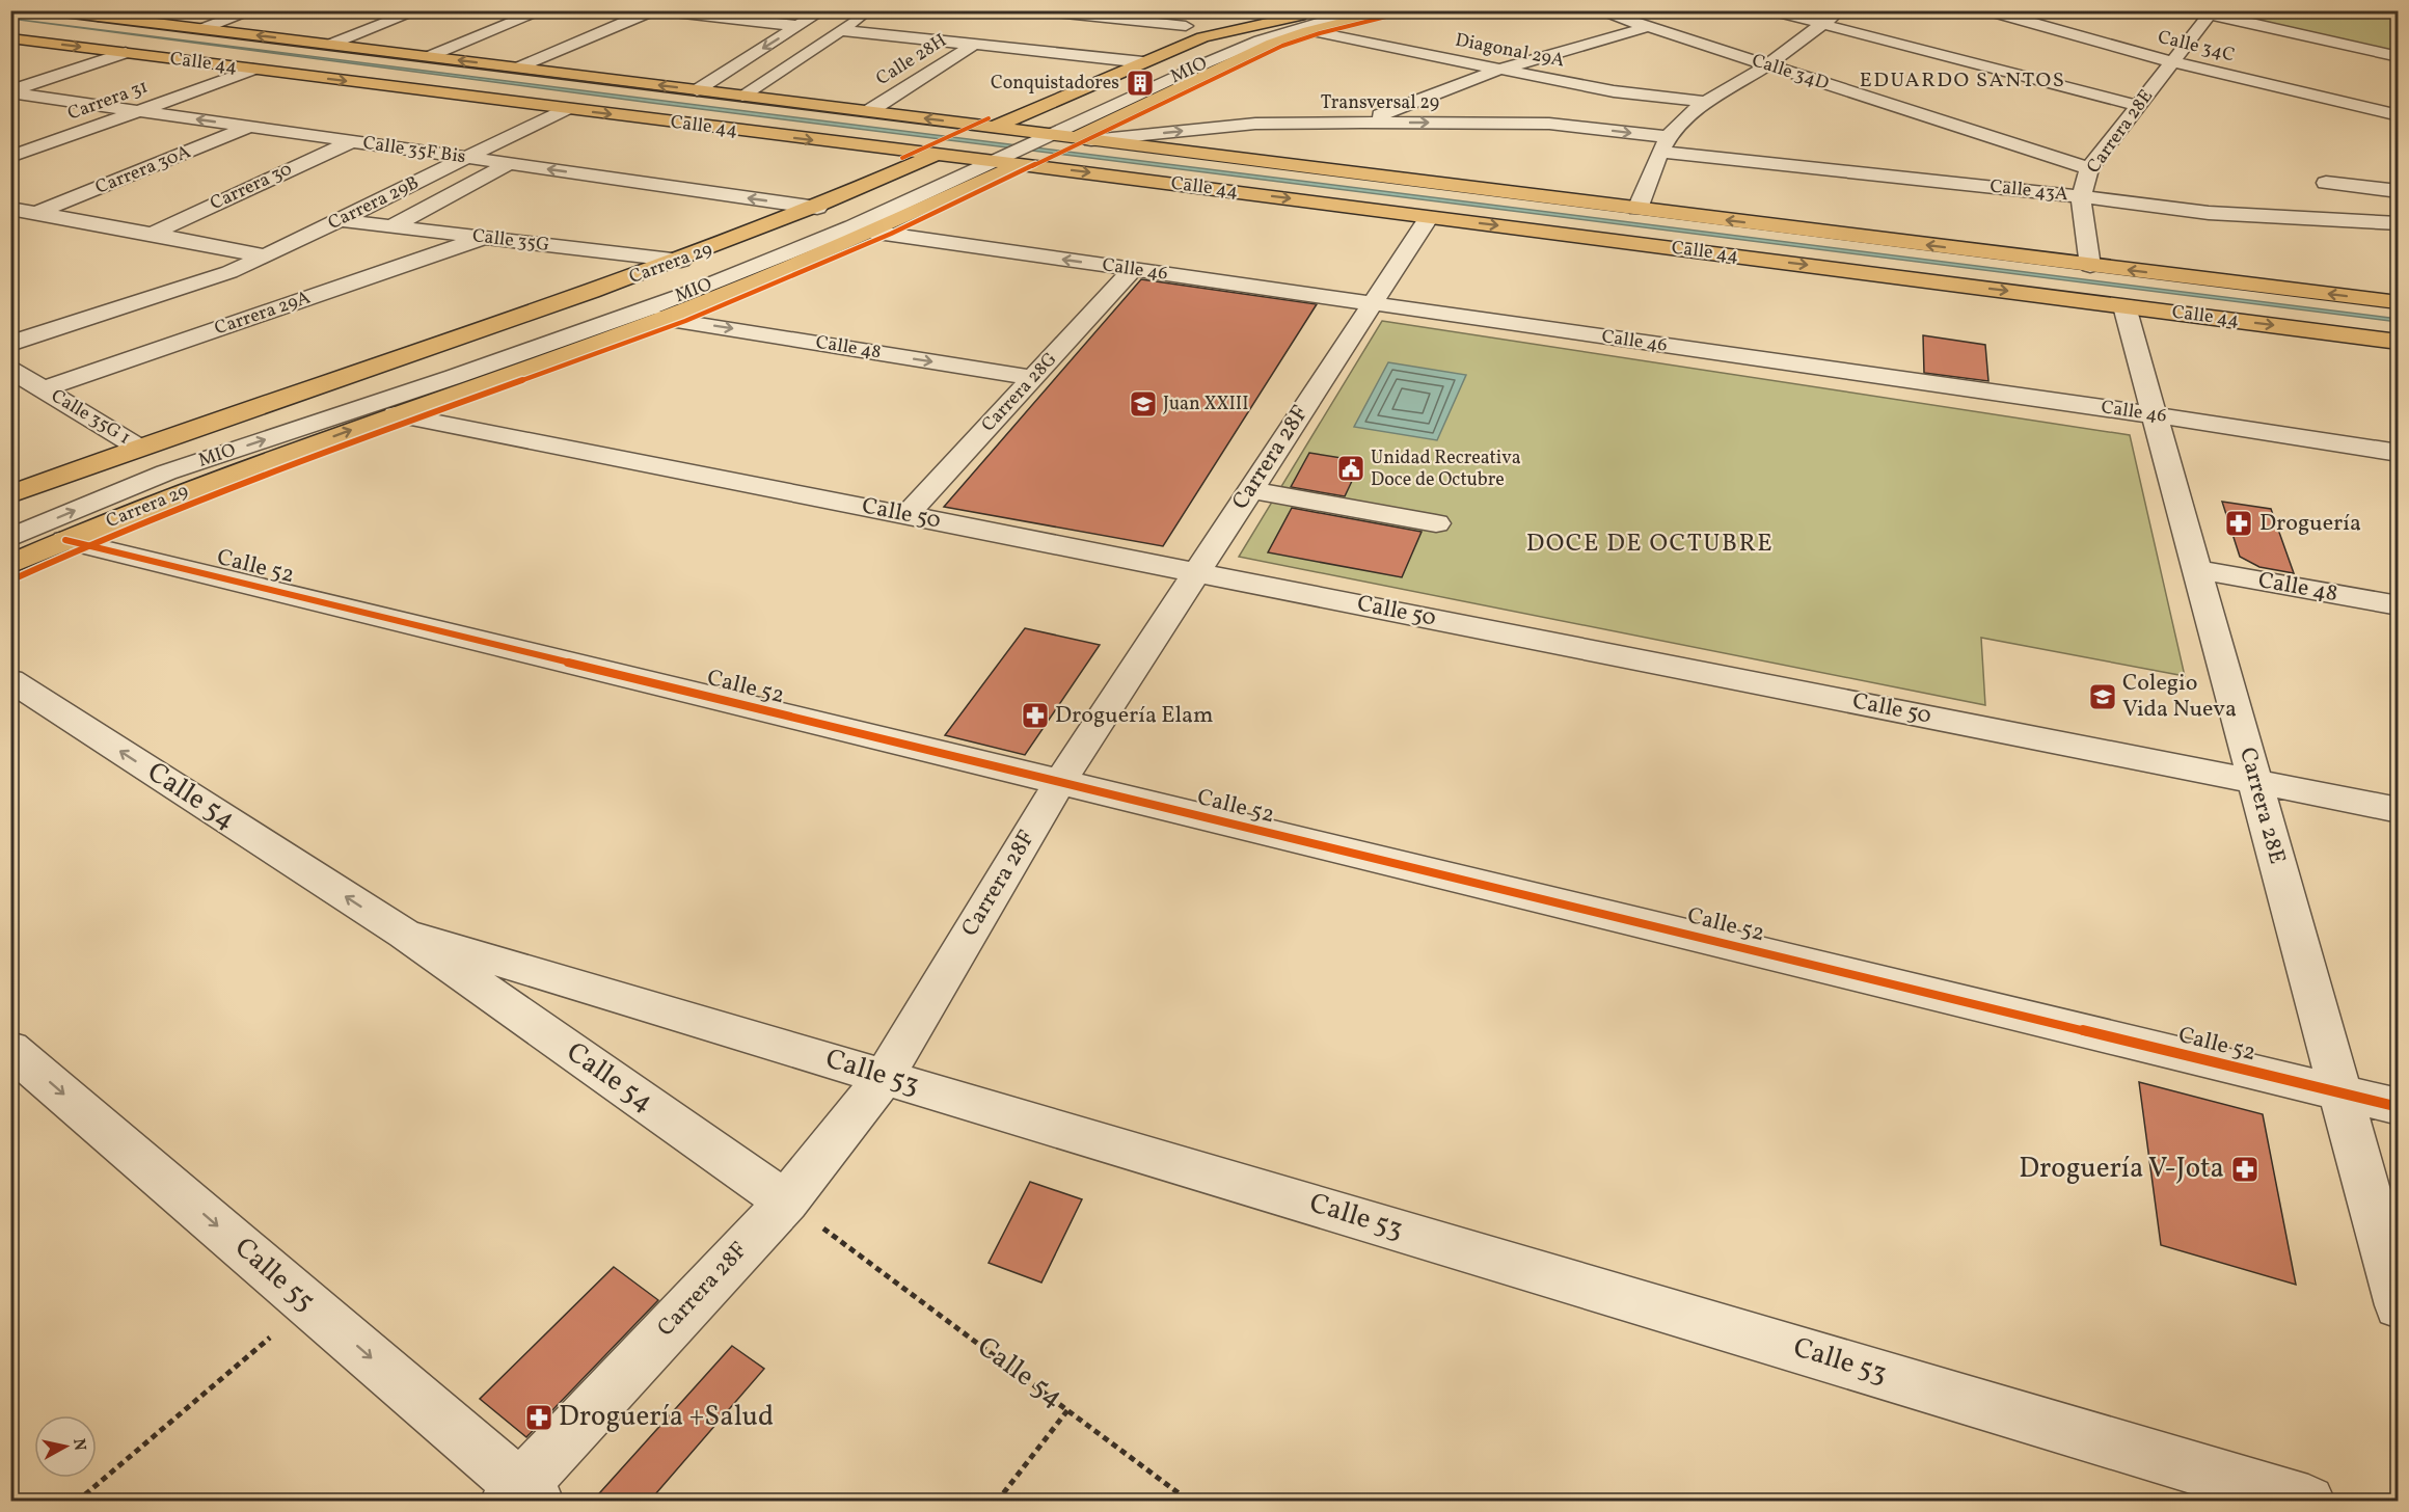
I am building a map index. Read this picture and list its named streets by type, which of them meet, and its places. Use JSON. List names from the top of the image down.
{
  "streets": {
    "main road": ["Calle 44", "Carrera 29"],
    "street": [
      "Calle 34C",
      "Diagonal 29A",
      "Calle 28H",
      "MIO",
      "Calle 34D",
      "Carrera 31",
      "Transversal 29",
      "Carrera 28E",
      "Calle 35F Bis",
      "Carrera 30A",
      "Carrera 30",
      "Calle 43A",
      "Carrera 29B",
      "Calle 35G",
      "Calle 46",
      "Carrera 29A",
      "Calle 48",
      "Carrera 28G",
      "Calle 35G 1",
      "Carrera 28F",
      "Calle 50",
      "Calle 52",
      "Calle 54",
      "Calle 53",
      "Calle 55"
    ]
  },
  "crossings": [
    ["Calle 34C", "Carrera 28E"],
    ["Diagonal 29A", "Carrera 29"],
    ["Calle 28H", "Calle 44"],
    ["Calle 44", "MIO"],
    ["Calle 44", "Carrera 31"],
    ["Calle 44", "Transversal 29"],
    ["Calle 44", "Carrera 28E"],
    ["Calle 44", "Carrera 29B"],
    ["Calle 44", "Carrera 29"],
    ["Calle 44", "Carrera 28F"],
    ["MIO", "Carrera 29"],
    ["Calle 34D", "Carrera 28E"],
    ["Carrera 31", "Calle 35F Bis"],
    ["Transversal 29", "Calle 43A"],
    ["Transversal 29", "Carrera 29"],
    ["Carrera 28E", "Calle 43A"],
    ["Carrera 28E", "Calle 46"],
    ["Carrera 28E", "Calle 48"],
    ["Carrera 28E", "Calle 50"],
    ["Carrera 28E", "Calle 52"],
    ["Calle 35F Bis", "Carrera 30A"],
    ["Calle 35F Bis", "Carrera 30"],
    ["Calle 35F Bis", "Carrera 29B"],
    ["Calle 35F Bis", "Carrera 29"],
    ["Carrera 29B", "Calle 35G"],
    ["Calle 35G", "Carrera 29"],
    ["Calle 35G", "Carrera 29A"],
    ["Carrera 29", "Calle 46"],
    ["Carrera 29", "Calle 48"],
    ["Carrera 29", "Calle 35G 1"],
    ["Carrera 29", "Calle 50"],
    ["Carrera 29", "Calle 52"],
    ["Calle 46", "Carrera 28G"],
    ["Calle 46", "Carrera 28F"],
    ["Carrera 29A", "Calle 35G 1"],
    ["Calle 48", "Carrera 28G"],
    ["Carrera 28G", "Calle 50"],
    ["Carrera 28F", "Calle 50"],
    ["Carrera 28F", "Calle 52"],
    ["Carrera 28F", "Calle 54"],
    ["Carrera 28F", "Calle 53"],
    ["Carrera 28F", "Calle 55"],
    ["Calle 54", "Calle 53"]
  ],
  "one_way": ["Calle 48", "Calle 55"],
  "districts": ["EDUARDO SANTOS", "DOCE DE OCTUBRE"],
  "places": {
    "building": ["Conquistadores"],
    "school or university": ["Juan XXIII", "Colegio Vida Nueva"],
    "public building": ["Unidad Recreativa Doce de Octubre"],
    "pharmacy": [
      "Droguería",
      "Droguería Elam",
      "Droguería V-Jota",
      "Droguería +Salud"
    ]
  },
  "north": "right"
}
